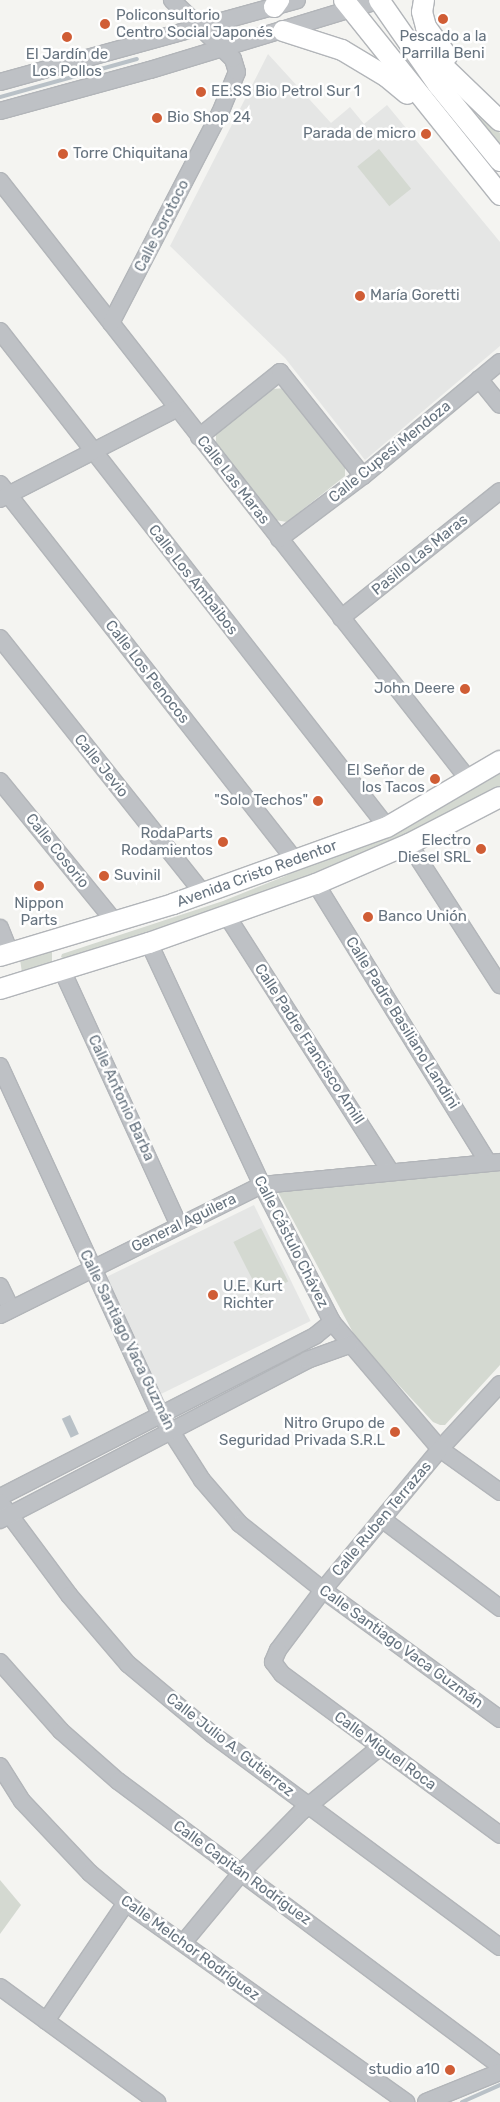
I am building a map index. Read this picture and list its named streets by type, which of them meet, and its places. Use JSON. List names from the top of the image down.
{
  "streets": {
    "main road": ["Avenida Cristo Redentor"],
    "street": [
      "Calle Sorotoco",
      "Calle Cupesí Mendoza",
      "Calle Las Maras",
      "Pasillo Las Maras",
      "Calle Los Ambaibos",
      "Calle Los Penocos",
      "Calle Jevio",
      "Calle Cosorio",
      "Calle Padre Basiliano Landini",
      "Calle Padre Francisco Amill",
      "Calle Antonio Barba",
      "General Aguilera",
      "Calle Cástulo Chávez",
      "Calle Santiago Vaca Guzmán",
      "Calle Ruben Terrazas",
      "Calle Julio A. Gutierrez",
      "Calle Miguel Roca",
      "Calle Capitán Rodríguez",
      "Calle Melchor Rodríguez"
    ]
  },
  "crossings": [
    ["Calle Sorotoco", "Calle Las Maras"],
    ["Calle Cupesí Mendoza", "Calle Las Maras"],
    ["Calle Las Maras", "Pasillo Las Maras"],
    ["Calle Las Maras", "Avenida Cristo Redentor"],
    ["Calle Los Ambaibos", "Avenida Cristo Redentor"],
    ["Calle Los Penocos", "Avenida Cristo Redentor"],
    ["Calle Jevio", "Avenida Cristo Redentor"],
    ["Calle Cosorio", "Avenida Cristo Redentor"],
    ["Avenida Cristo Redentor", "Calle Padre Basiliano Landini"],
    ["Avenida Cristo Redentor", "Calle Padre Francisco Amill"],
    ["Avenida Cristo Redentor", "Calle Antonio Barba"],
    ["Avenida Cristo Redentor", "Calle Cástulo Chávez"],
    ["Calle Padre Basiliano Landini", "General Aguilera"],
    ["Calle Padre Francisco Amill", "General Aguilera"],
    ["Calle Antonio Barba", "General Aguilera"],
    ["General Aguilera", "Calle Cástulo Chávez"],
    ["General Aguilera", "Calle Santiago Vaca Guzmán"],
    ["Calle Cástulo Chávez", "Calle Ruben Terrazas"],
    ["Calle Santiago Vaca Guzmán", "Calle Ruben Terrazas"],
    ["Calle Ruben Terrazas", "Calle Miguel Roca"]
  ],
  "places": [
    "Pescado a la Parrilla Beni",
    "Policonsultorio Centro Social Japonés",
    "El Jardín de Los Pollos",
    "EE.SS Bio Petrol Sur 1",
    "Bio Shop 24",
    "Parada de micro",
    "Torre Chiquitana",
    "María Goretti",
    "John Deere",
    "El Señor de los Tacos",
    "\"Solo Techos\"",
    "RodaParts Rodamientos",
    "Electro Diesel SRL",
    "Suvinil",
    "Nippon Parts",
    "Banco Unión",
    "U.E. Kurt Richter",
    "Nitro Grupo de Seguridad Privada S.R.L",
    "studio a10"
  ]
}
